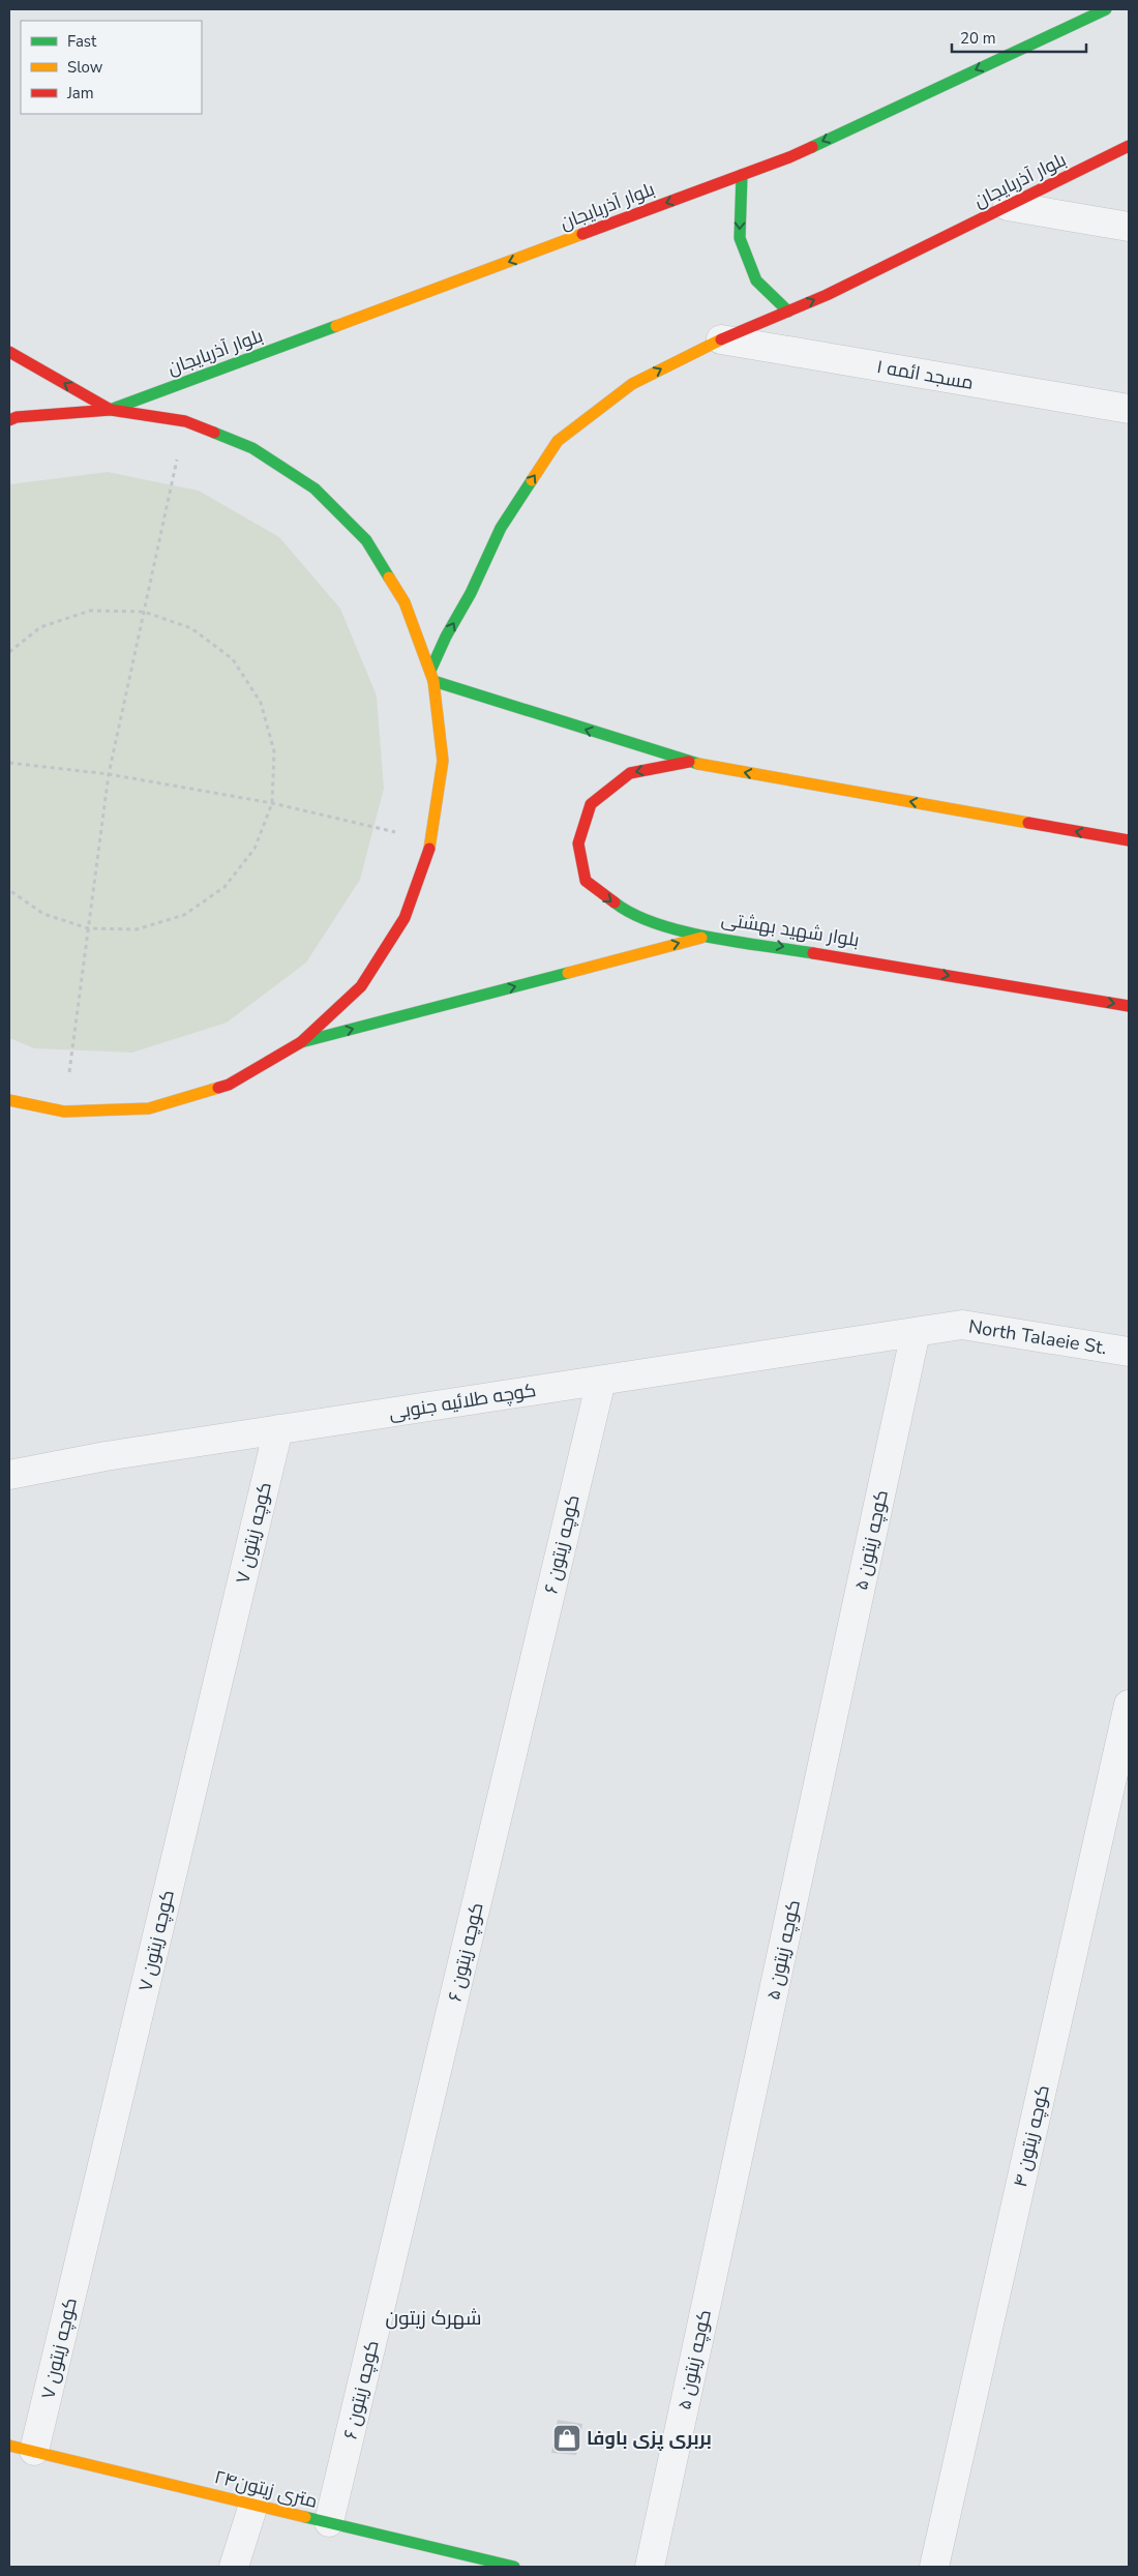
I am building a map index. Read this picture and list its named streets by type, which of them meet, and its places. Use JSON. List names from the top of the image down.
{
  "streets": {
    "main road": ["بلوار آذربایجان", "بلوار شهید بهشتی", "۲۴متری زیتون"],
    "street": [
      "مسجد ائمه ۱",
      "North Talaeie St.",
      "کوچه طلائیه جنوبی",
      "کوچه زیتون ۷",
      "کوچه زیتون ۵",
      "کوچه زیتون ۶",
      "کوچه زیتون ۴"
    ]
  },
  "crossings": [
    ["بلوار آذربایجان", "مسجد ائمه ۱"],
    ["North Talaeie St.", "کوچه طلائیه جنوبی"],
    ["North Talaeie St.", "کوچه زیتون ۵"],
    ["کوچه طلائیه جنوبی", "کوچه زیتون ۷"],
    ["کوچه طلائیه جنوبی", "کوچه زیتون ۵"],
    ["کوچه طلائیه جنوبی", "کوچه زیتون ۶"],
    ["کوچه زیتون ۷", "۲۴متری زیتون"],
    ["کوچه زیتون ۶", "۲۴متری زیتون"]
  ],
  "one_way": ["بلوار شهید بهشتی"],
  "districts": ["شهرک زیتون"],
  "places": {
    "shop": ["بربری پزی باوفا"]
  },
  "legend": ["Fast", "Slow", "Jam"],
  "scale_bar": "20 m"
}
